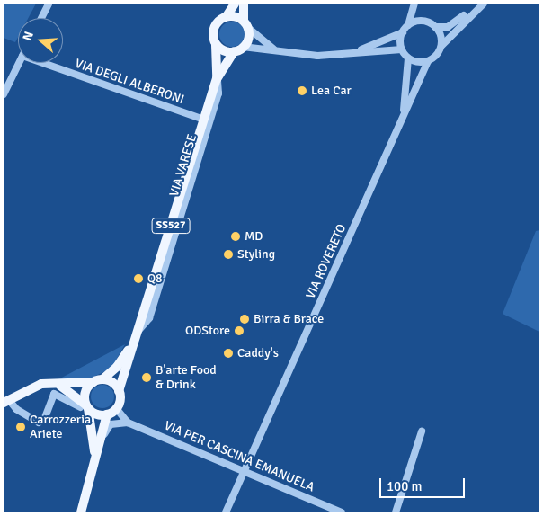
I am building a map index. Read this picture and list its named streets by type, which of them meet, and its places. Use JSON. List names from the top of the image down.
{
  "streets": {
    "main road": ["VIA VARESE", "SS527"],
    "street": ["VIA DEGLI ALBERONI", "VIA ROVERETO", "VIA PER CASCINA EMANUELA"]
  },
  "crossings": [
    ["VIA DEGLI ALBERONI", "VIA VARESE"],
    ["VIA VARESE", "SS527"],
    ["VIA VARESE", "VIA PER CASCINA EMANUELA"],
    ["SS527", "VIA PER CASCINA EMANUELA"],
    ["VIA ROVERETO", "VIA PER CASCINA EMANUELA"]
  ],
  "places": [
    "Lea Car",
    "MD",
    "Styling",
    "Q8",
    "Birra & Brace",
    "ODStore",
    "Caddy's",
    "B'arte Food & Drink",
    "Carrozzeria Ariete"
  ],
  "scale_bar": "100 m",
  "north": "left"
}
